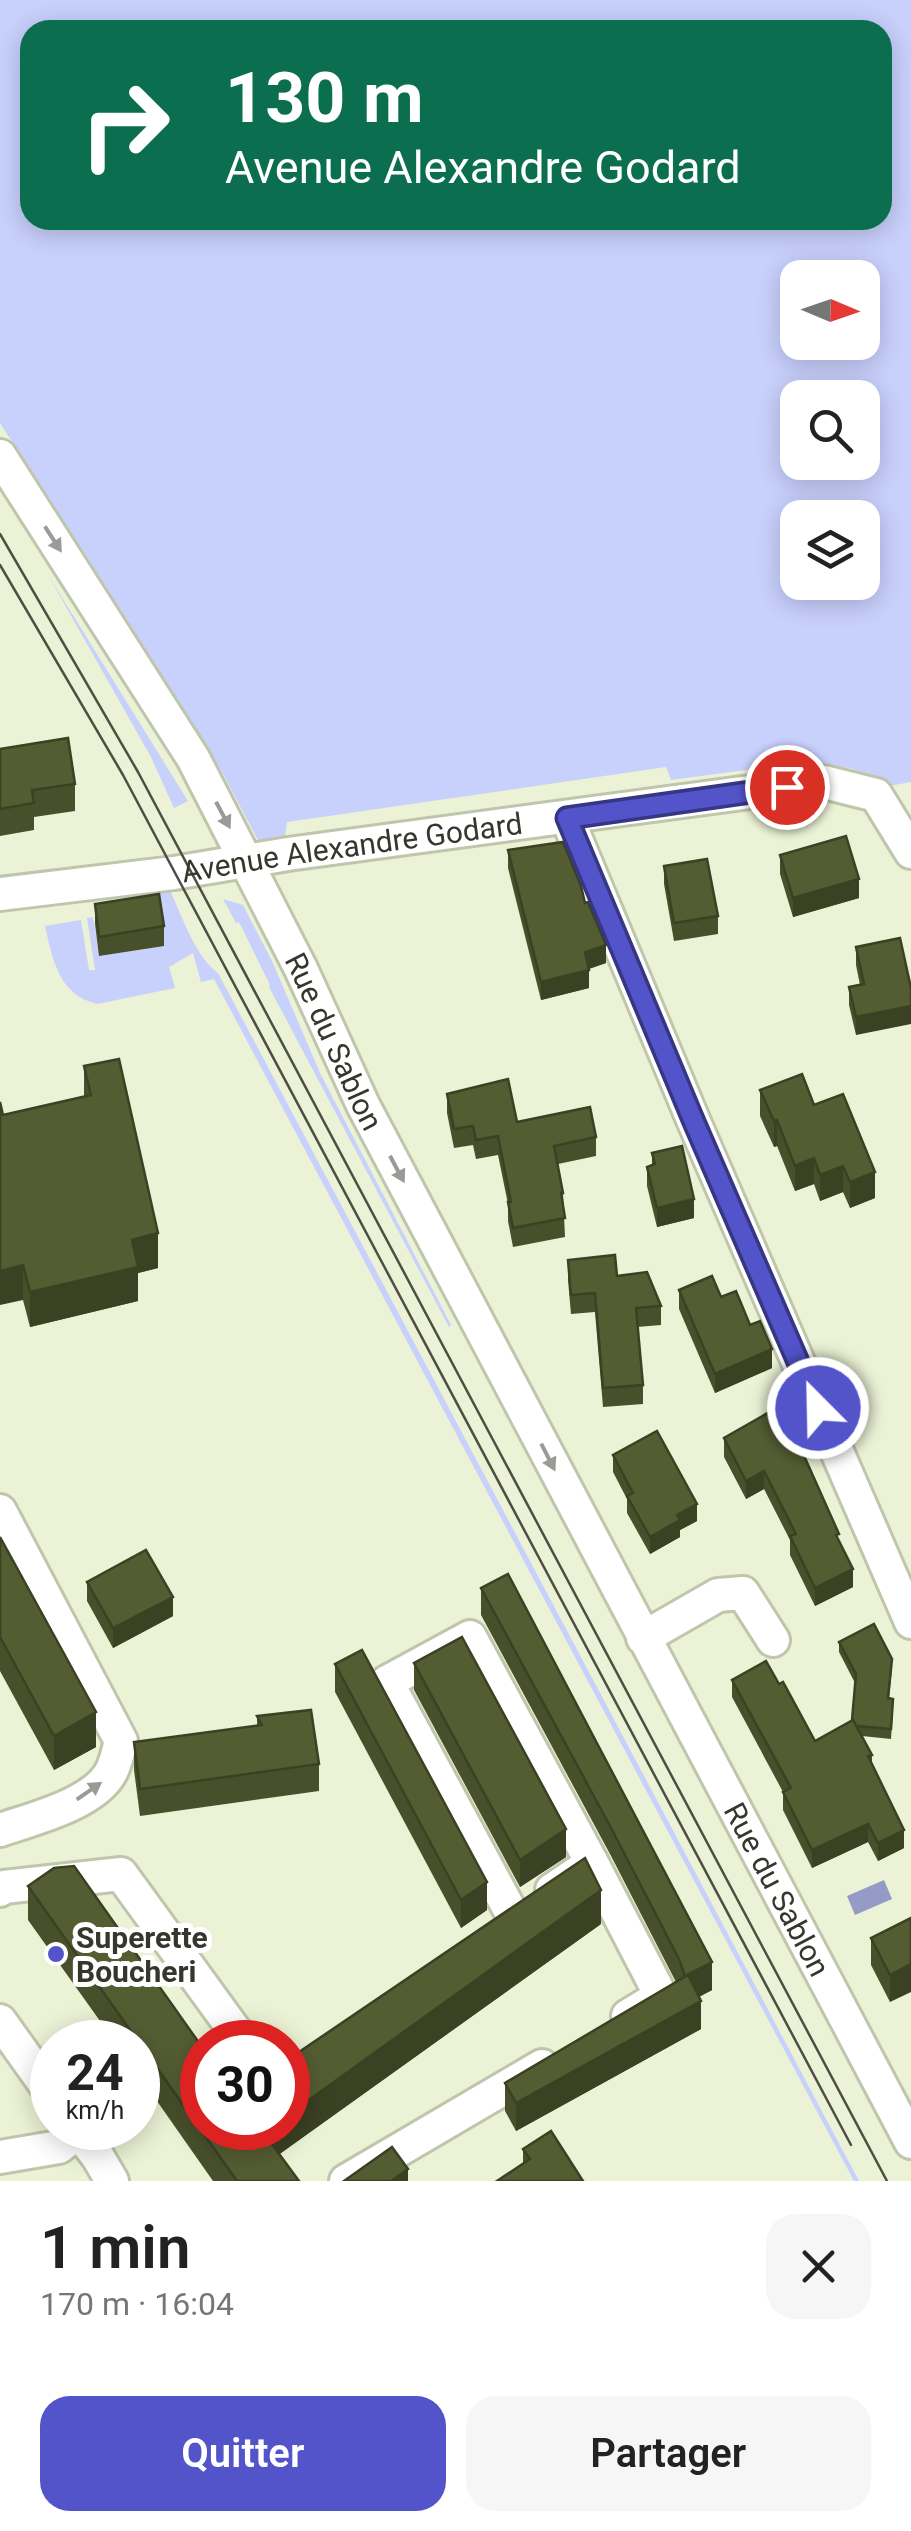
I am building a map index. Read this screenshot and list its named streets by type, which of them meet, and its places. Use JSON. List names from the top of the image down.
{
  "streets": {
    "street": ["Avenue Alexandre Godard", "Rue du Sablon"]
  },
  "crossings": [
    ["Avenue Alexandre Godard", "Rue du Sablon"]
  ],
  "places": ["Superette Boucheri"],
  "north": "right",
  "page": {
    "turn": ["130 m", "Avenue Alexandre Godard"],
    "speed": "24 km/h",
    "limit": "30",
    "heading": ["1 min", "170 m · 16:04"],
    "buttons": ["Quitter", "Partager"]
  }
}
